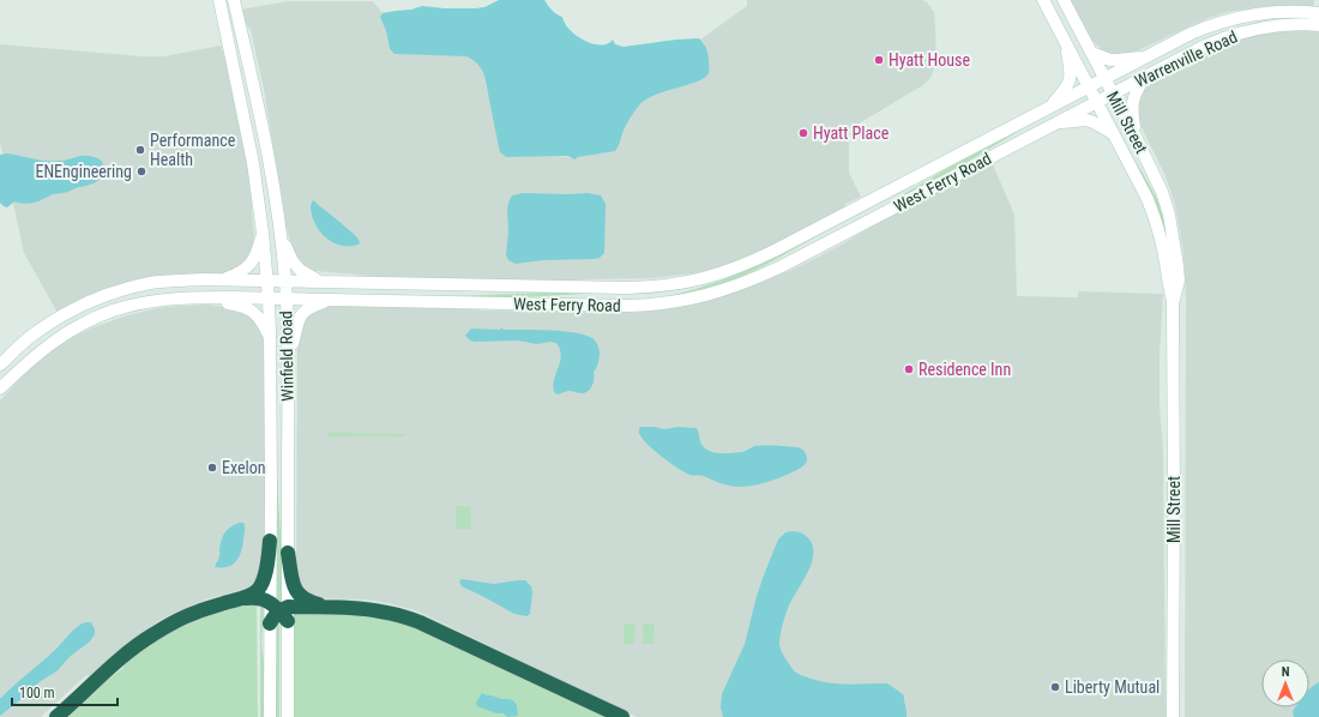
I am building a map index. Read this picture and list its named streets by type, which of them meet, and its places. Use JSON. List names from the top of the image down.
{
  "streets": {
    "main road": [
      "Warrenville Road",
      "Mill Street",
      "West Ferry Road",
      "Winfield Road"
    ]
  },
  "crossings": [
    ["Warrenville Road", "Mill Street"],
    ["Warrenville Road", "West Ferry Road"],
    ["Mill Street", "West Ferry Road"],
    ["West Ferry Road", "Winfield Road"]
  ],
  "places": [
    "Hyatt House",
    "Hyatt Place",
    "Performance Health",
    "ENEngineering",
    "Residence Inn",
    "Exelon",
    "Liberty Mutual"
  ],
  "scale_bar": "100 m",
  "north": "top"
}
